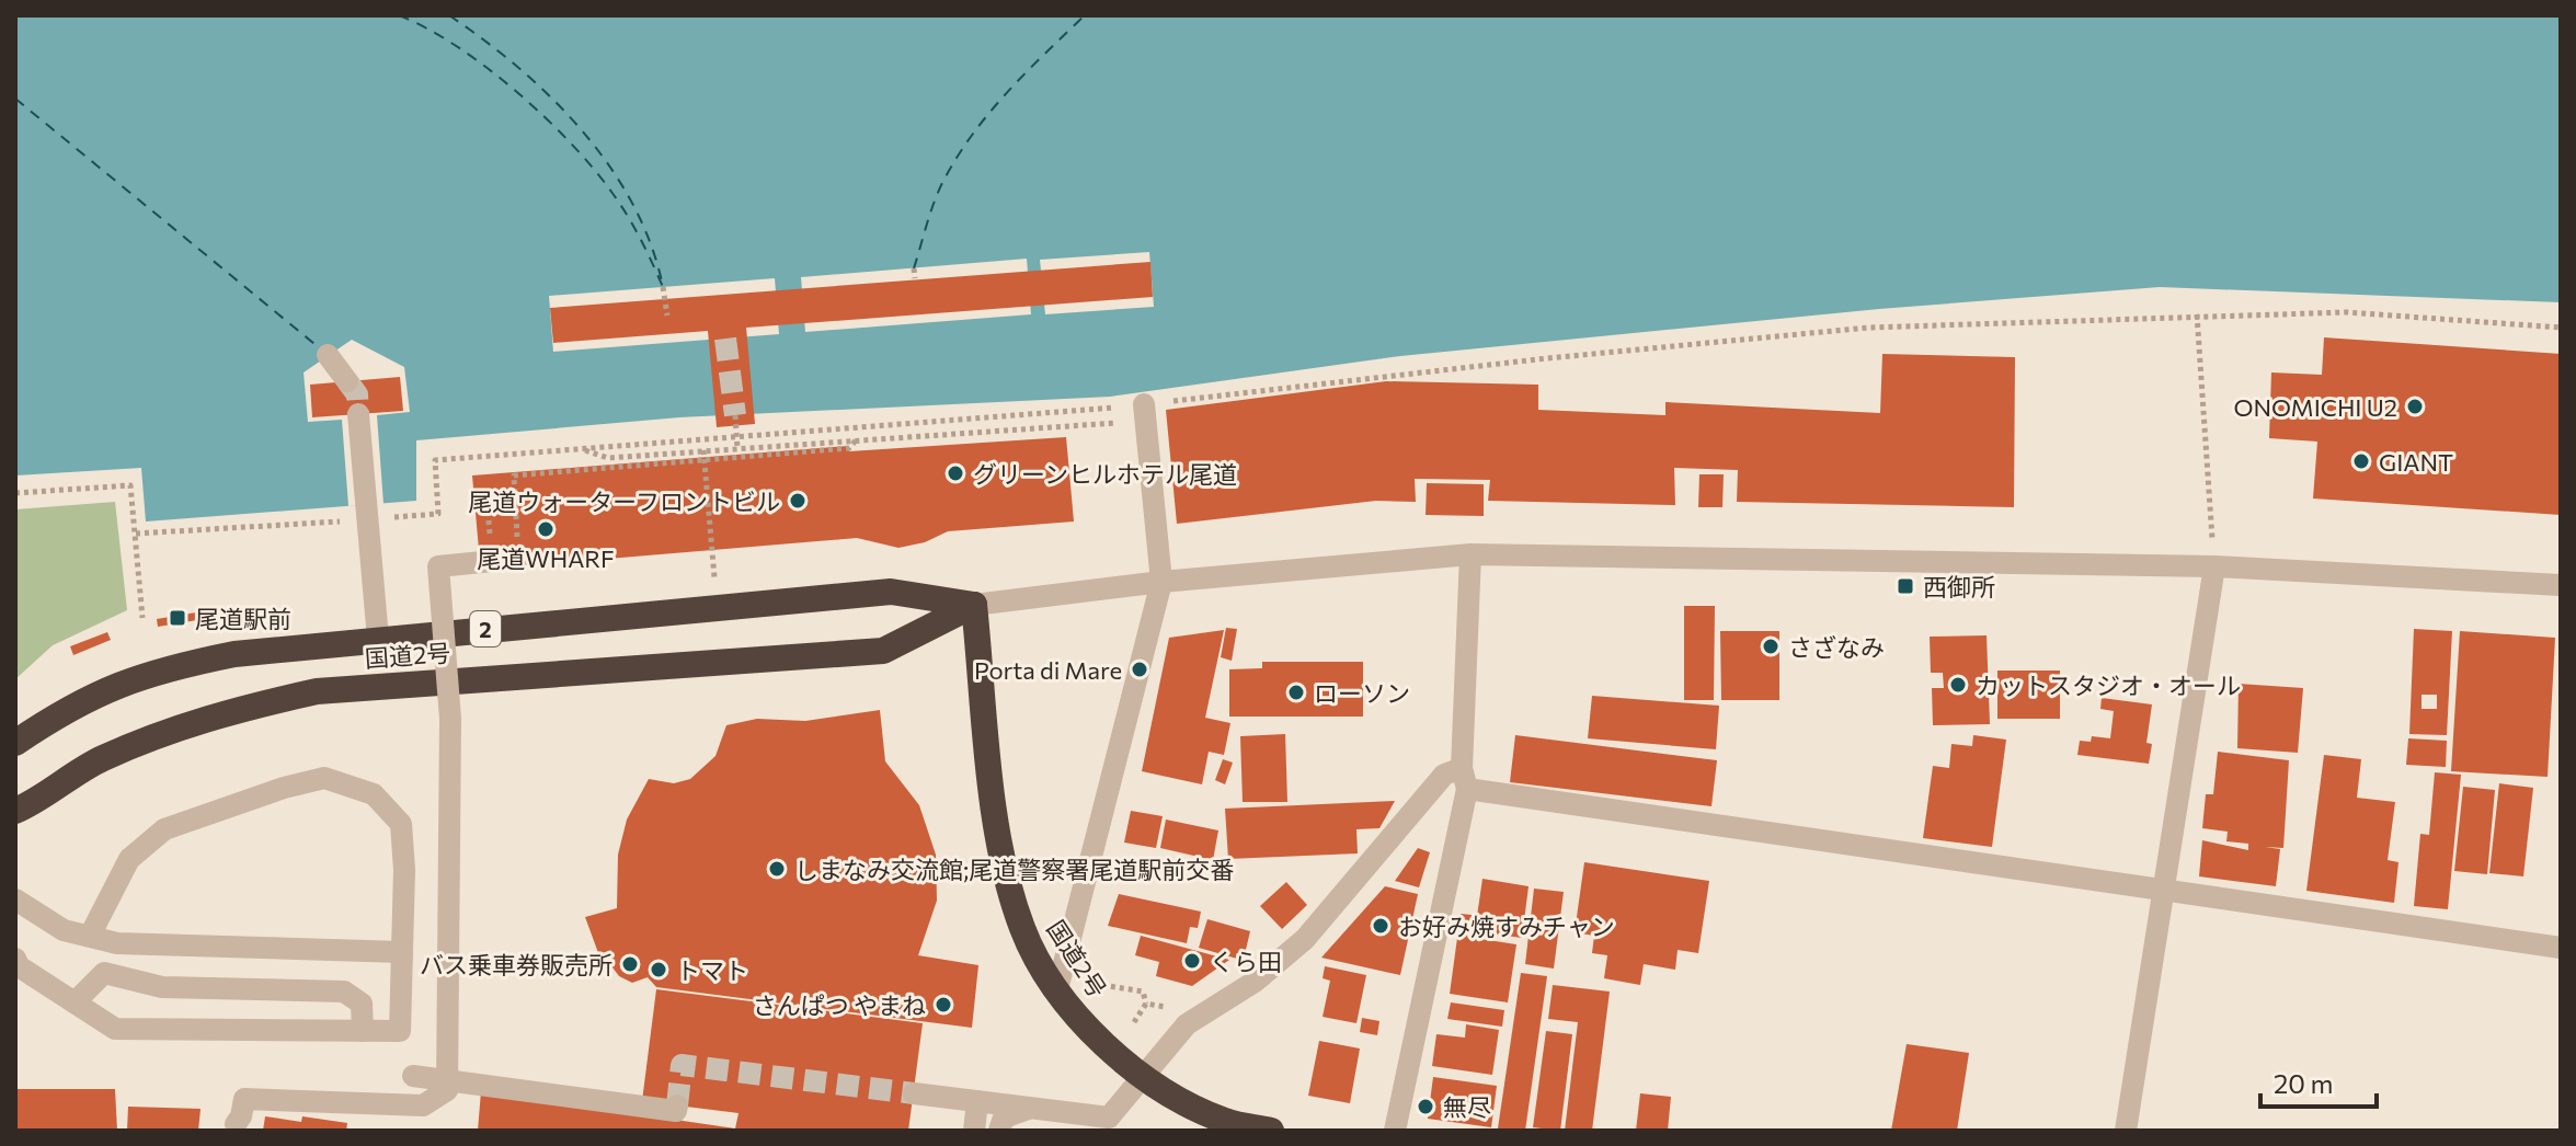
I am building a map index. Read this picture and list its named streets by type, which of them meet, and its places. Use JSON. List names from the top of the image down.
{
  "streets": {
    "highway": ["2", "国道2号"]
  },
  "places": {
    "other": [
      "ONOMICHI U2",
      "GIANT",
      "グリーンヒルホテル尾道",
      "尾道ウォーターフロントビル",
      "尾道WHARF",
      "さざなみ",
      "Porta di Mare",
      "カットスタジオ・オール",
      "ローソン",
      "しまなみ交流館;尾道警察署尾道駅前交番",
      "お好み焼すみチャン",
      "くら田",
      "バス乗車券販売所",
      "トマト",
      "さんぱつ やまね",
      "無尽"
    ],
    "transit": ["西御所", "尾道駅前"]
  },
  "scale_bar": "20 m"
}
